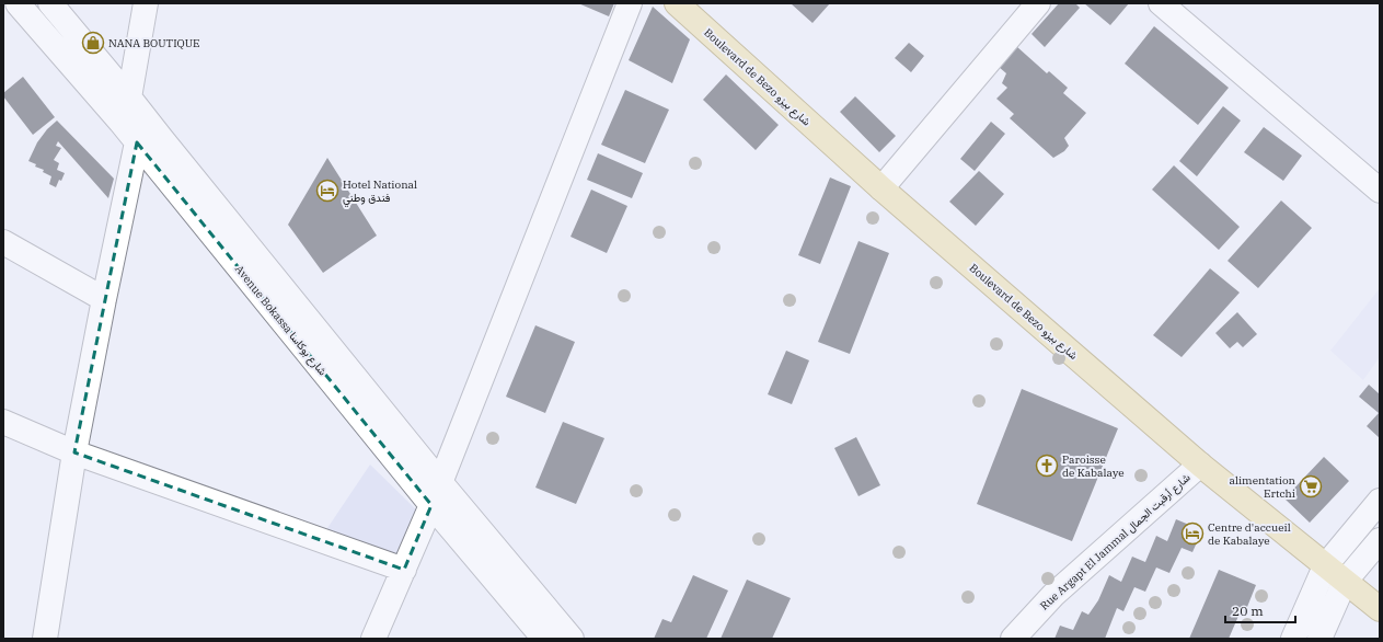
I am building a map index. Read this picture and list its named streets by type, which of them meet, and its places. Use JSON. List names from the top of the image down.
{
  "streets": {
    "main road": ["Boulevard de Bezo شارع بيزو"],
    "street": ["Avenue Bokassa شارع بوكاسا", "Rue Argapt El Jammal شارع أرقبت الجمال"]
  },
  "crossings": [
    ["Boulevard de Bezo شارع بيزو", "Rue Argapt El Jammal شارع أرقبت الجمال"]
  ],
  "places": {
    "shop": ["NANA BOUTIQUE"],
    "hotel": ["Hotel National فندق وطني", "Centre d'accueil de Kabalaye"],
    "church": ["Paroisse de Kabalaye"],
    "supermarket": ["alimentation Ertchi"]
  },
  "scale_bar": "20 m"
}
